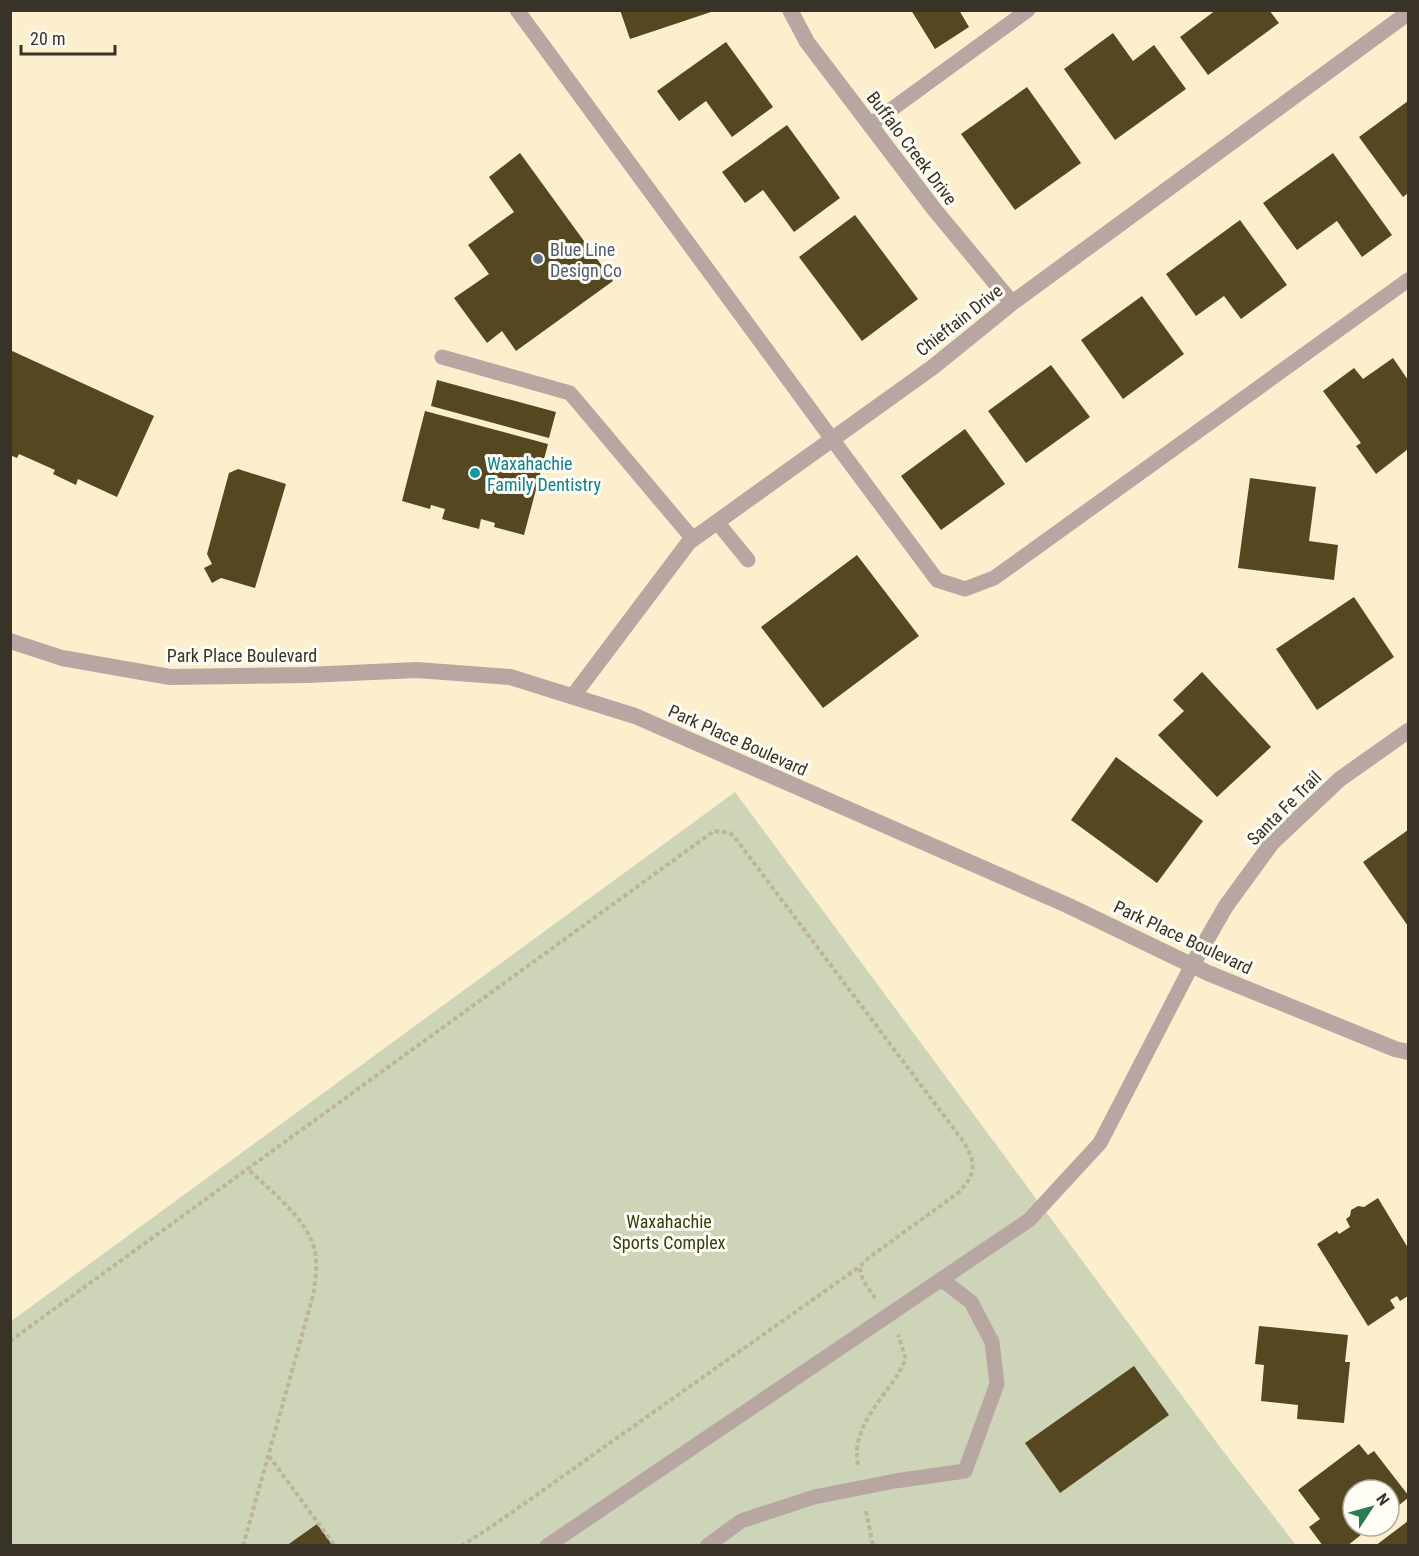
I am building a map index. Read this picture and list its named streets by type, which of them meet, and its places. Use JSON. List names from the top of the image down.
{
  "streets": {
    "street": [
      "Buffalo Creek Drive",
      "Chieftain Drive",
      "Park Place Boulevard",
      "Santa Fe Trail"
    ]
  },
  "crossings": [
    ["Buffalo Creek Drive", "Chieftain Drive"],
    ["Chieftain Drive", "Park Place Boulevard"],
    ["Park Place Boulevard", "Santa Fe Trail"]
  ],
  "parks": ["Waxahachie Sports Complex"],
  "places": ["Blue Line Design Co", "Waxahachie Family Dentistry"],
  "scale_bar": "20 m",
  "north": "top right"
}
